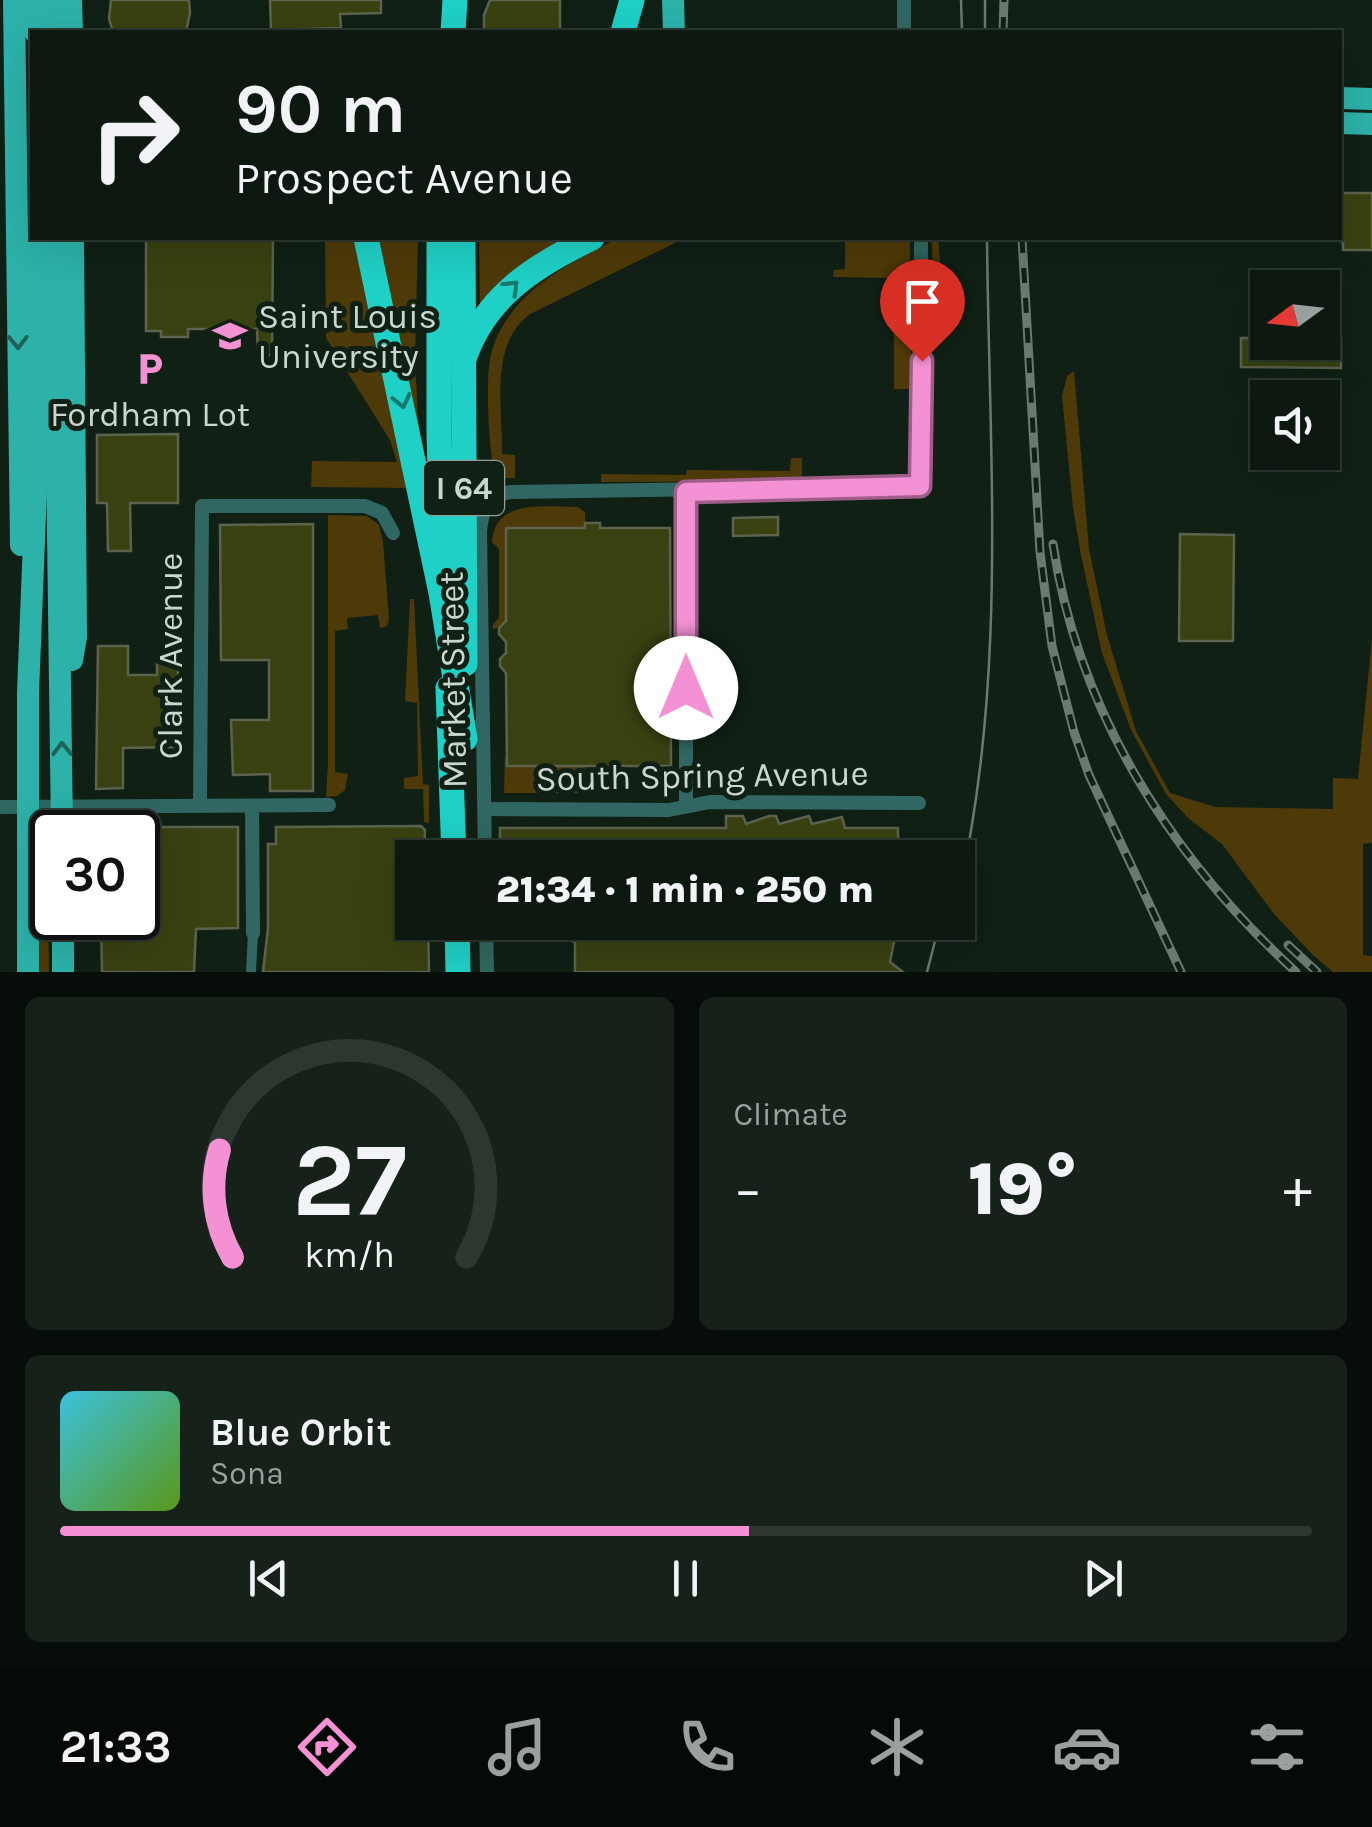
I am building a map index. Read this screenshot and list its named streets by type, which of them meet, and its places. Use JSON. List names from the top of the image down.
{
  "streets": {
    "highway": ["I 64"],
    "street": ["Clark Avenue", "Market Street", "South Spring Avenue"]
  },
  "crossings": [
    ["Market Street", "South Spring Avenue"]
  ],
  "places": {
    "school or university": ["Saint Louis University"],
    "parking": ["Fordham Lot"]
  },
  "north": "left",
  "page": {
    "turn": ["90 m", "Prospect Avenue"],
    "limit": "30",
    "trip": "21:34 · 1 min · 250 m",
    "tile": "Climate",
    "heat": ["−", "19°", "+"],
    "song": ["Blue Orbit", "Sona"],
    "tabs": "21:33",
    "gauge": ["27", "km/h"]
  }
}
